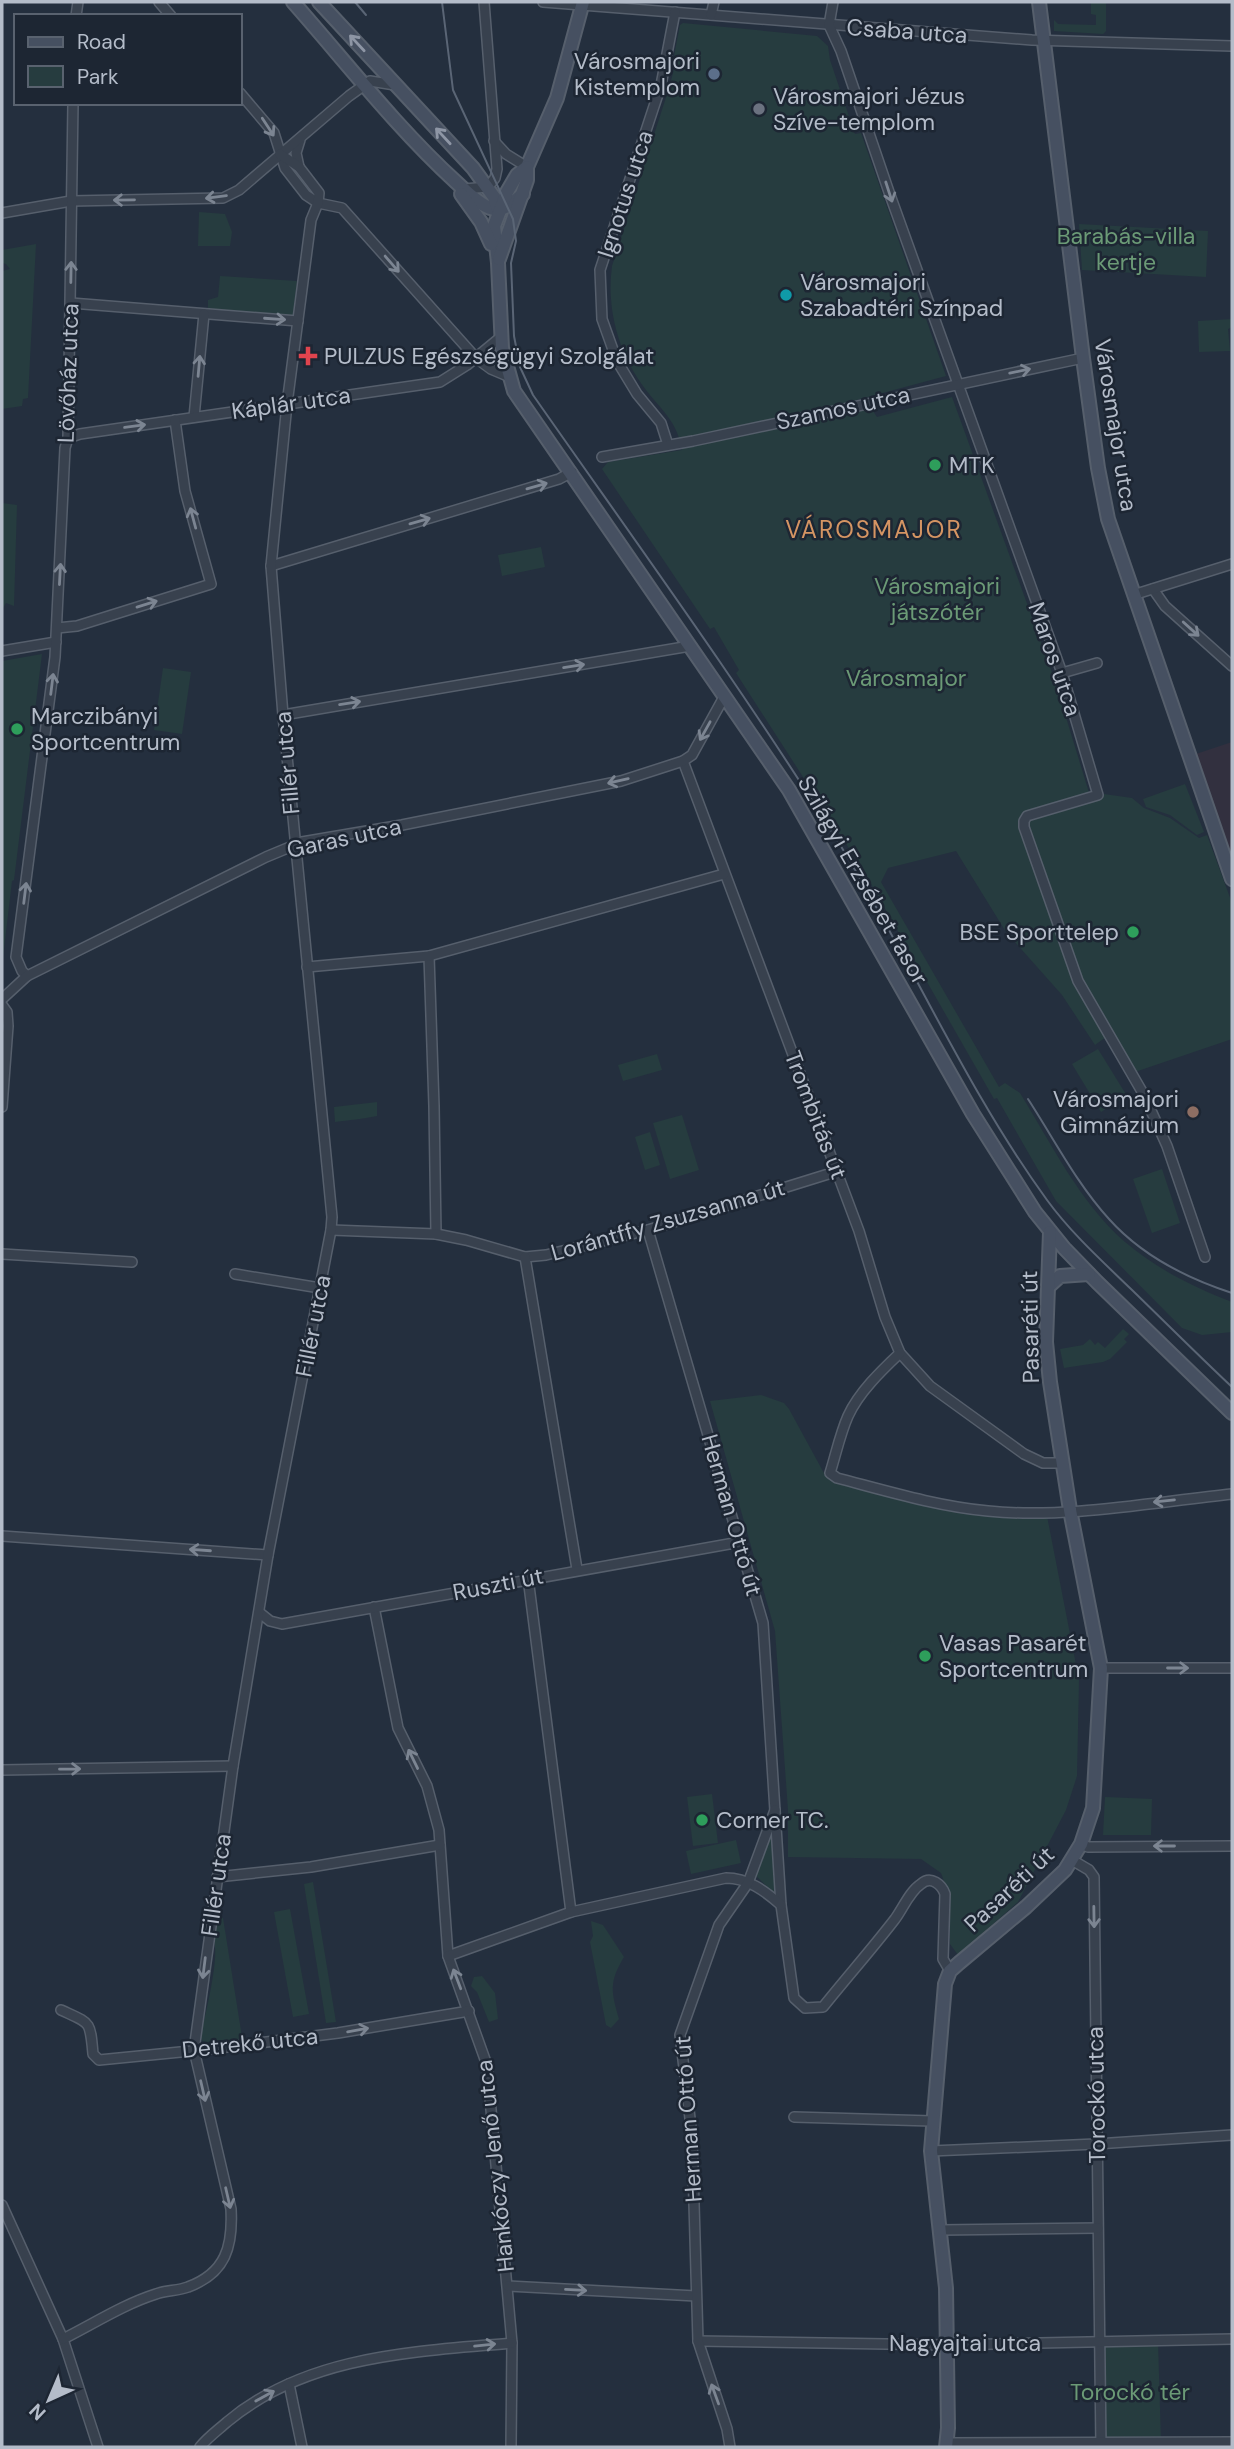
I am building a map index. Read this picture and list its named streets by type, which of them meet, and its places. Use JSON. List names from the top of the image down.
{
  "streets": {
    "main road": ["Városmajor utca", "Szilágyi Erzsébet fasor", "Pasaréti út"],
    "street": [
      "Csaba utca",
      "Ignotus utca",
      "Lövőház utca",
      "Káplár utca",
      "Szamos utca",
      "Maros utca",
      "Fillér utca",
      "Garas utca",
      "Trombitás út",
      "Lorántffy Zsuzsanna út",
      "Herman Ottó út",
      "Ruszti út",
      "Detrekő utca",
      "Torockó utca",
      "Hankóczy Jenő utca",
      "Nagyajtai utca"
    ]
  },
  "crossings": [
    ["Csaba utca", "Ignotus utca"],
    ["Csaba utca", "Városmajor utca"],
    ["Csaba utca", "Maros utca"],
    ["Ignotus utca", "Szamos utca"],
    ["Lövőház utca", "Káplár utca"],
    ["Lövőház utca", "Garas utca"],
    ["Káplár utca", "Fillér utca"],
    ["Káplár utca", "Szilágyi Erzsébet fasor"],
    ["Szamos utca", "Városmajor utca"],
    ["Szamos utca", "Maros utca"],
    ["Fillér utca", "Garas utca"],
    ["Fillér utca", "Lorántffy Zsuzsanna út"],
    ["Fillér utca", "Ruszti út"],
    ["Fillér utca", "Detrekő utca"],
    ["Garas utca", "Trombitás út"],
    ["Szilágyi Erzsébet fasor", "Pasaréti út"],
    ["Trombitás út", "Lorántffy Zsuzsanna út"],
    ["Trombitás út", "Pasaréti út"],
    ["Lorántffy Zsuzsanna út", "Herman Ottó út"],
    ["Pasaréti út", "Herman Ottó út"],
    ["Pasaréti út", "Torockó utca"],
    ["Herman Ottó út", "Ruszti út"],
    ["Herman Ottó út", "Nagyajtai utca"],
    ["Ruszti út", "Hankóczy Jenő utca"],
    ["Detrekő utca", "Hankóczy Jenő utca"],
    ["Torockó utca", "Nagyajtai utca"]
  ],
  "one_way": [
    "Lövőház utca",
    "Garas utca",
    "Detrekő utca",
    "Torockó utca",
    "Hankóczy Jenő utca"
  ],
  "districts": ["VÁROSMAJOR"],
  "parks": [
    "Barabás-villa kertje",
    "Városmajori játszótér",
    "Városmajor",
    "Torockó tér"
  ],
  "places": {
    "other": [
      "Városmajori Kistemplom",
      "Városmajori Jézus Szíve-templom",
      "Városmajori Szabadtéri Színpad",
      "MTK",
      "Marczibányi Sportcentrum",
      "BSE Sporttelep",
      "Városmajori Gimnázium",
      "Vasas Pasarét Sportcentrum",
      "Corner TC."
    ],
    "health": ["PULZUS Egészségügyi Szolgálat"]
  },
  "legend": ["Road", "Park"],
  "north": "bottom left"
}
